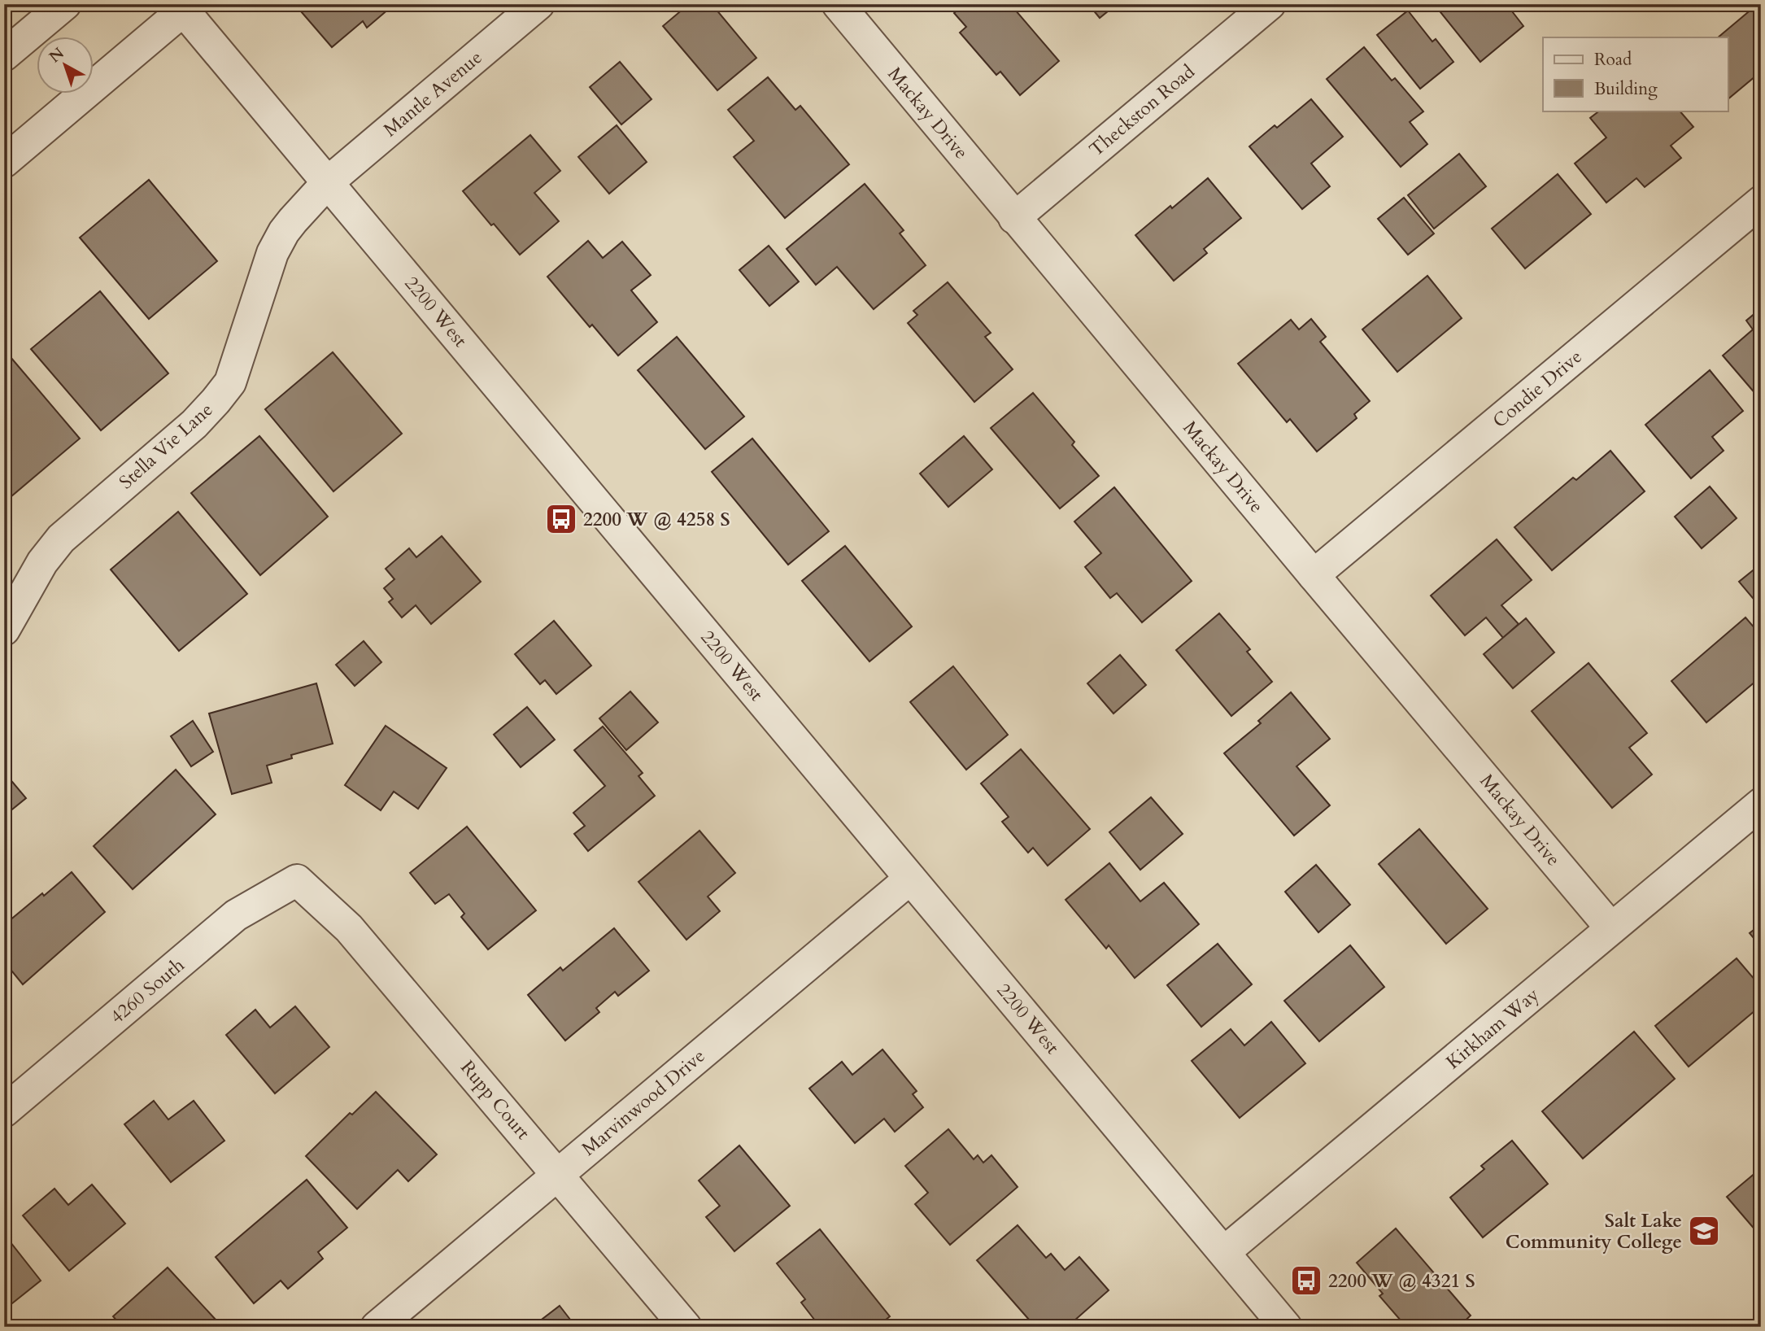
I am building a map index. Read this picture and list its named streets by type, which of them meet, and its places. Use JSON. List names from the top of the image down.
{
  "streets": {
    "street": [
      "Mantle Avenue",
      "Theckston Road",
      "Mackay Drive",
      "2200 West",
      "Condie Drive",
      "Stella Vie Lane",
      "4260 South",
      "Kirkham Way",
      "Rupp Court",
      "Marvinwood Drive"
    ]
  },
  "crossings": [
    ["Mantle Avenue", "2200 West"],
    ["Mantle Avenue", "Stella Vie Lane"],
    ["Theckston Road", "Mackay Drive"],
    ["Mackay Drive", "Condie Drive"],
    ["Mackay Drive", "Kirkham Way"],
    ["2200 West", "Stella Vie Lane"],
    ["2200 West", "Kirkham Way"],
    ["2200 West", "Marvinwood Drive"],
    ["4260 South", "Rupp Court"],
    ["Rupp Court", "Marvinwood Drive"]
  ],
  "places": {
    "bus stop": ["2200 W @ 4258 S", "2200 W @ 4321 S"],
    "school or university": ["Salt Lake Community College"]
  },
  "legend": ["Road", "Building"],
  "north": "top left"
}
